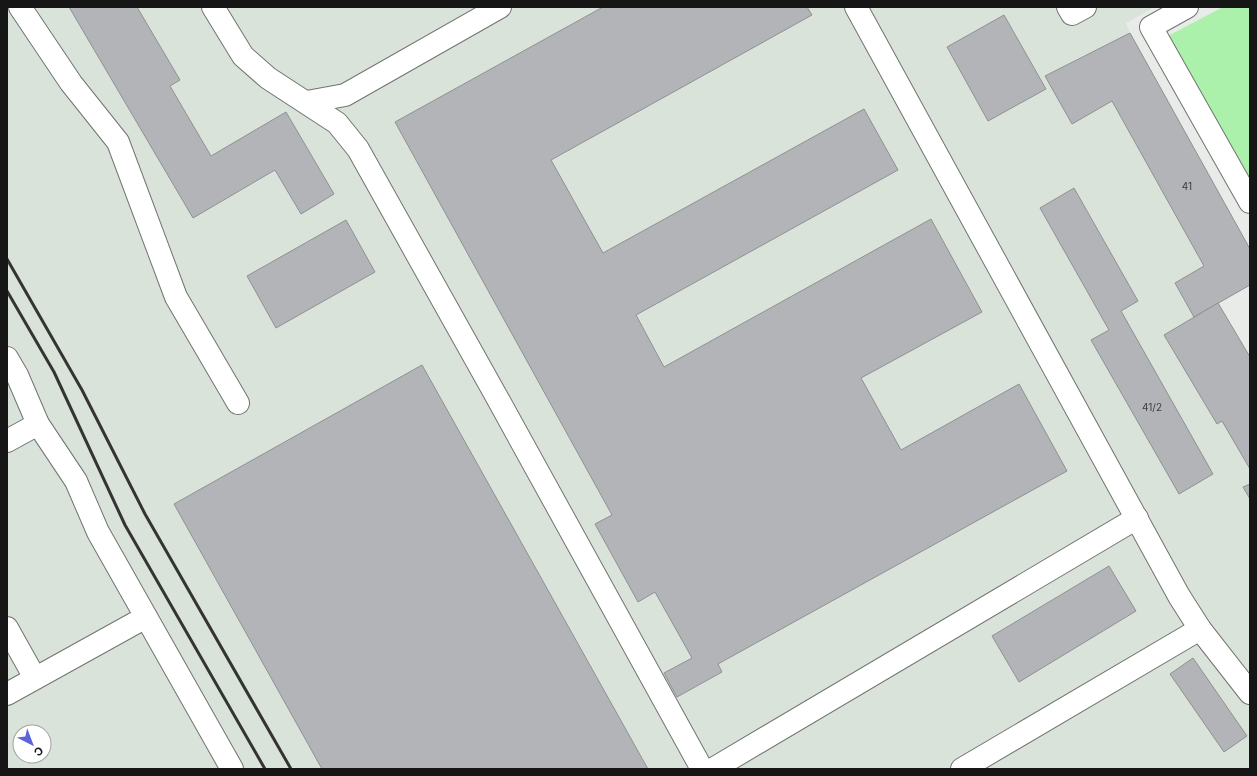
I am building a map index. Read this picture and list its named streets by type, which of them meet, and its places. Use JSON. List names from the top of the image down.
{
  "house_numbers": ["41", "41/2"],
  "north": "bottom right"
}
